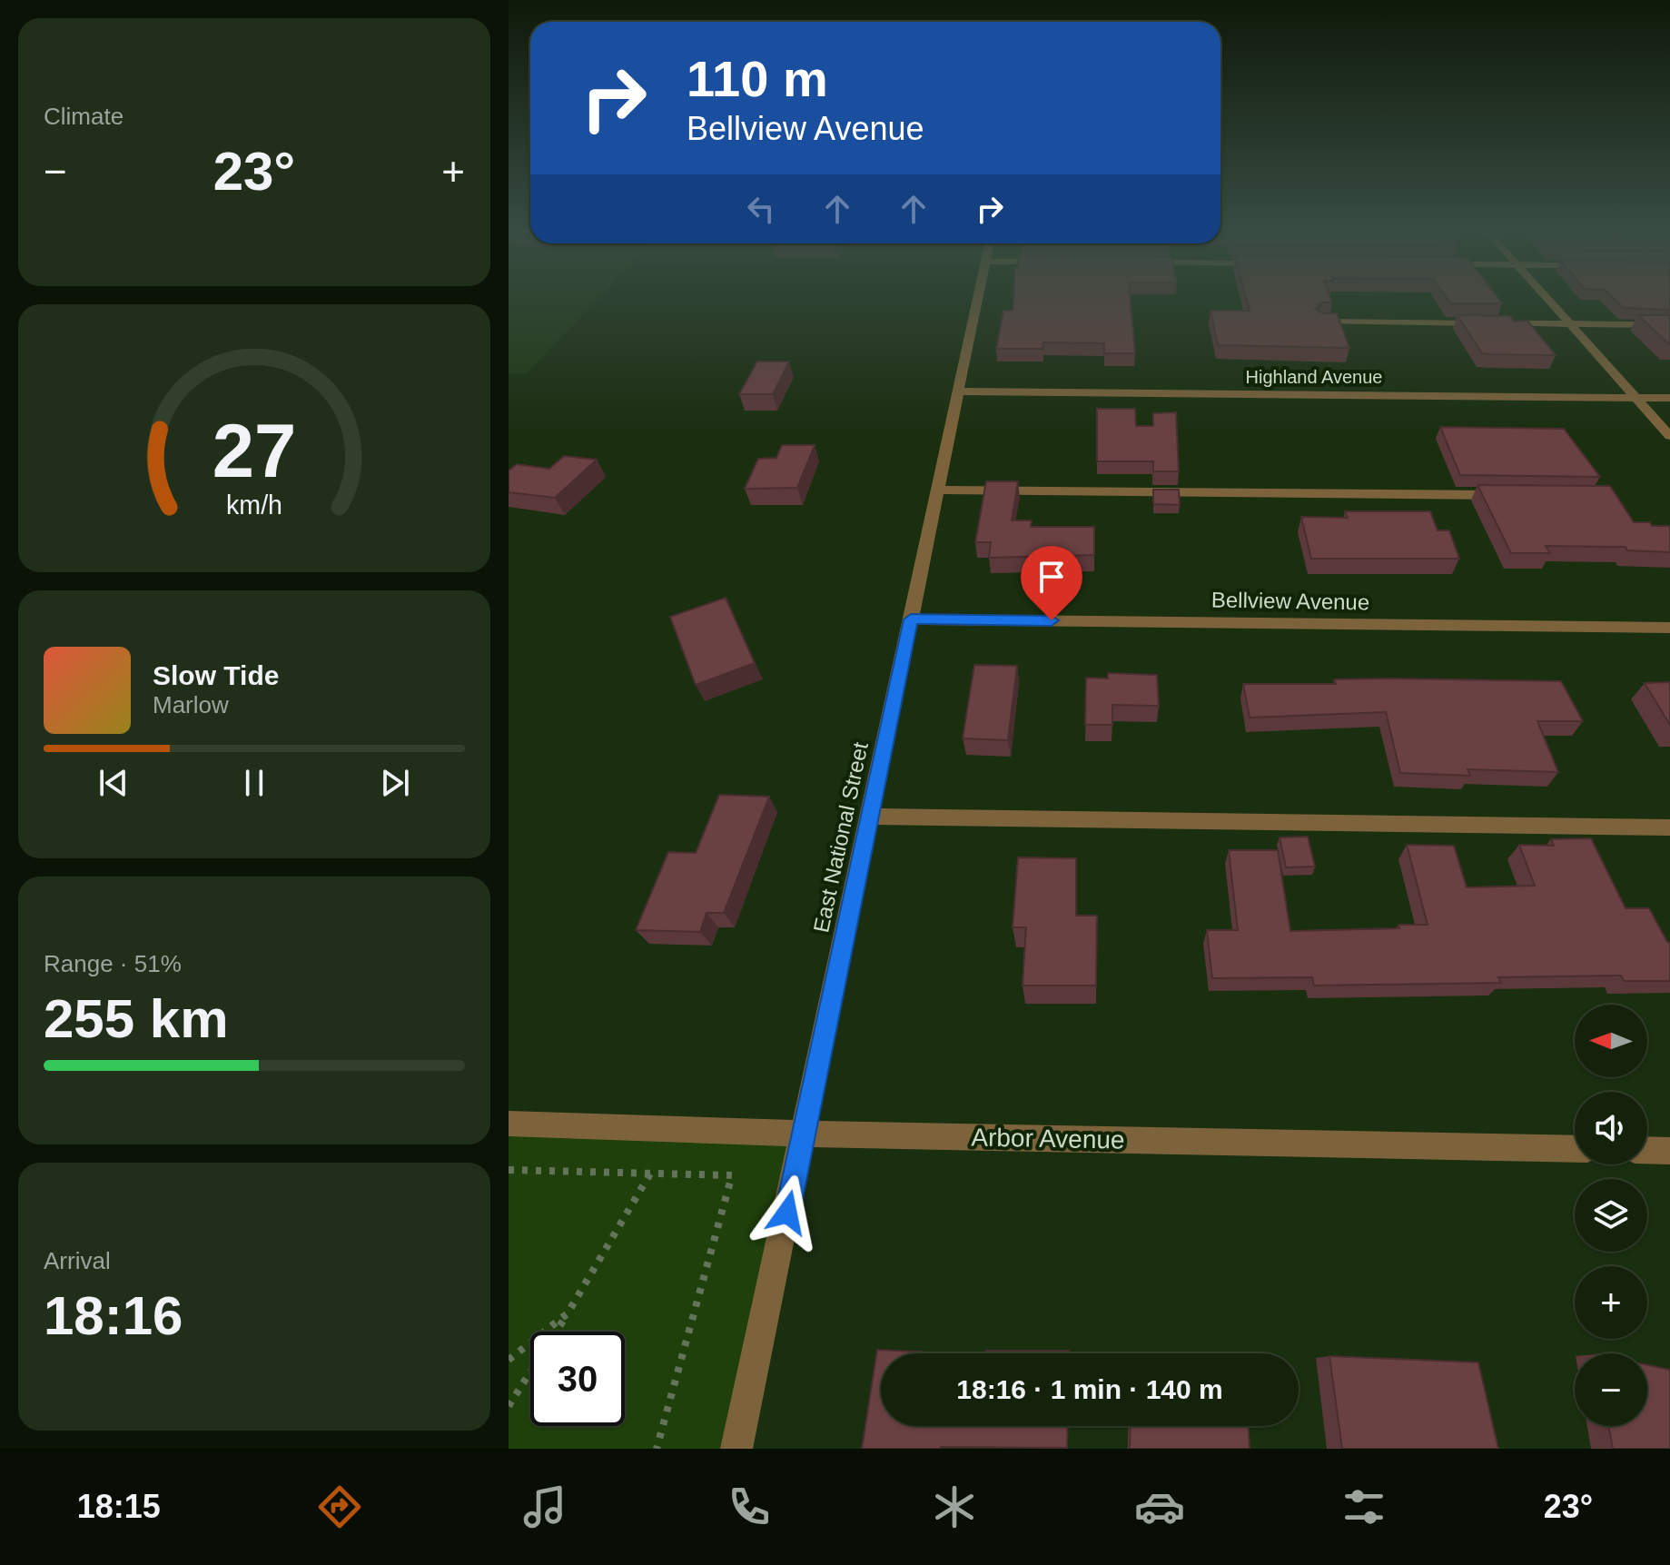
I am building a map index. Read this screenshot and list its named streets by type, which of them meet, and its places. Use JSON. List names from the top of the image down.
{
  "streets": {
    "street": [
      "Highland Avenue",
      "Bellview Avenue",
      "East National Street",
      "Arbor Avenue"
    ]
  },
  "crossings": [
    ["Highland Avenue", "East National Street"],
    ["Bellview Avenue", "East National Street"],
    ["East National Street", "Arbor Avenue"]
  ],
  "north": "left",
  "page": {
    "tile": [
      "Climate",
      ["Range · 51%", "255 km"],
      ["Arrival", "18:16"]
    ],
    "turn": ["110 m", "Bellview Avenue"],
    "heat": ["−", "23°", "+"],
    "song": ["Slow Tide", "Marlow"],
    "map_buttons": ["+", "−"],
    "limit": "30",
    "trip": "18:16 · 1 min · 140 m",
    "tabs": ["18:15", "23°"],
    "gauge": ["27", "km/h"]
  }
}
